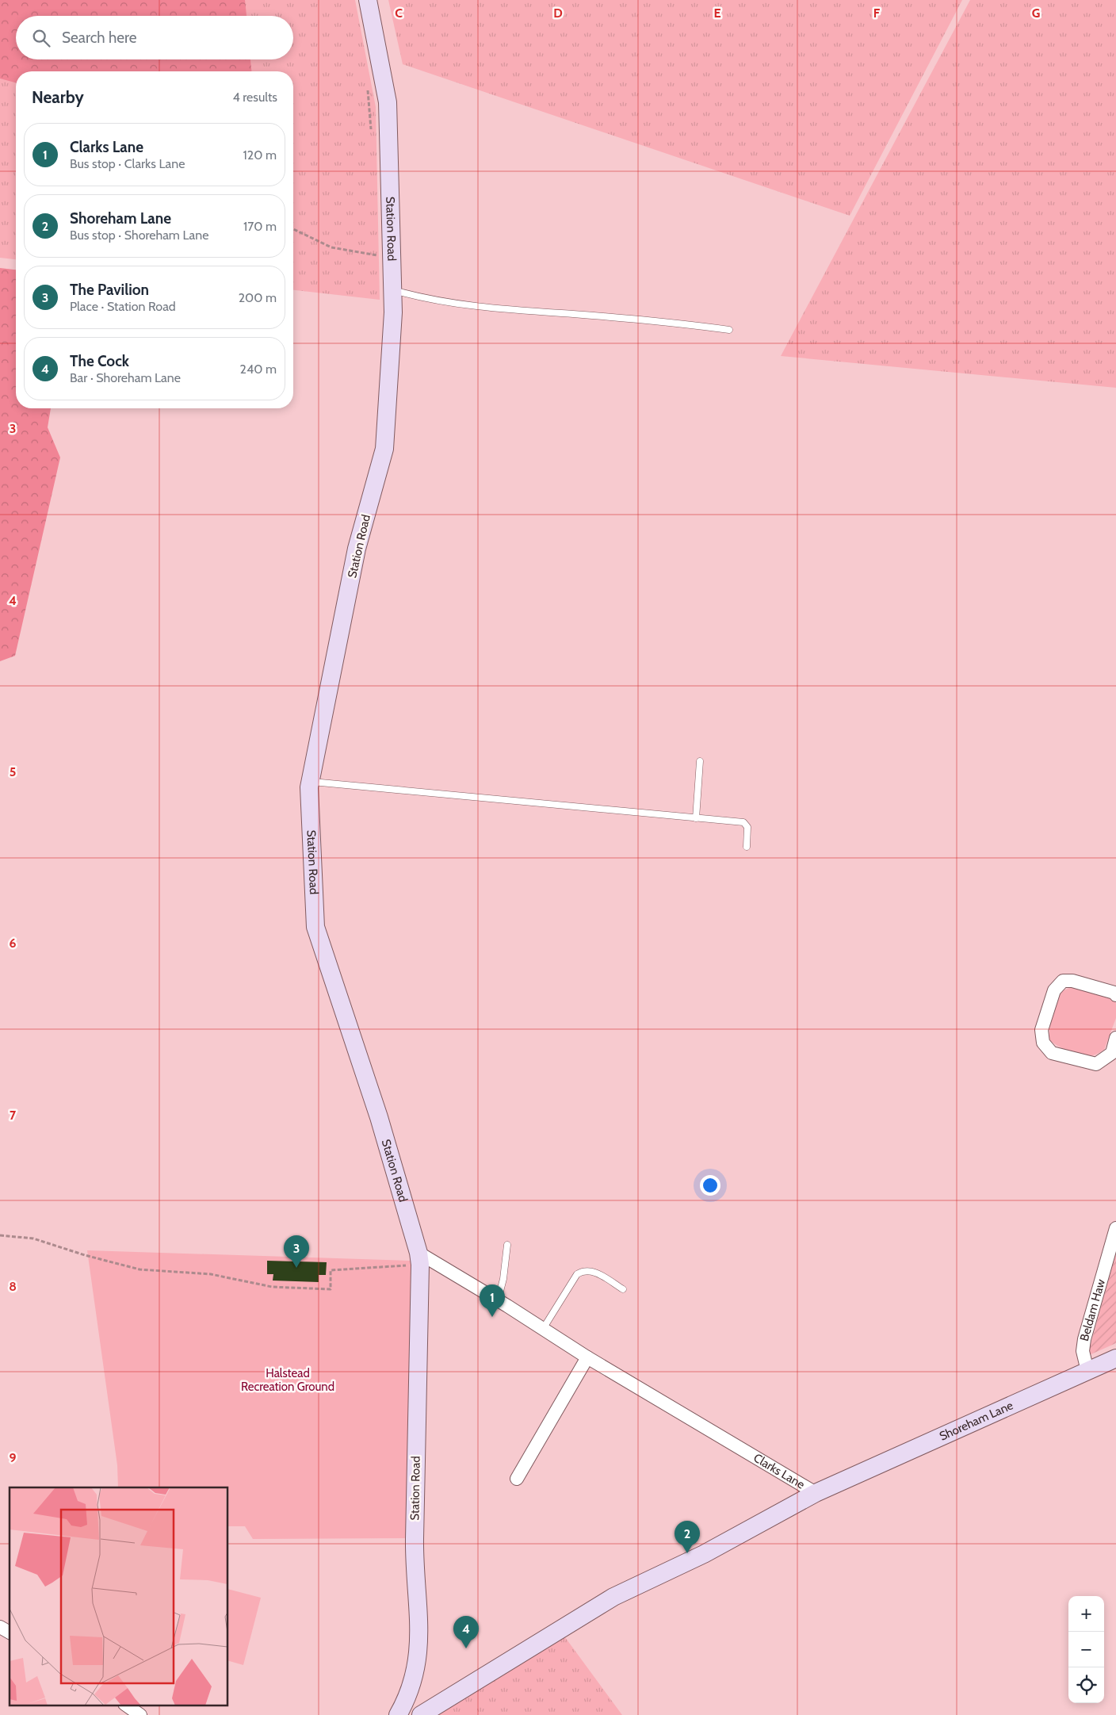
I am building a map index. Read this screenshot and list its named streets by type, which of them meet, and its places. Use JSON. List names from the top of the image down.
{
  "streets": {
    "street": [
      "Station Road",
      "Beldam Haw",
      "Shoreham Lane",
      "Clarks Lane"
    ]
  },
  "crossings": [
    ["Station Road", "Clarks Lane"],
    ["Beldam Haw", "Shoreham Lane"],
    ["Shoreham Lane", "Clarks Lane"]
  ],
  "parks": ["Halstead Recreation Ground"],
  "page": {
    "search": "Search here",
    "heading": ["Nearby", "4 results"],
    "list": [
      {
        "mark": "1",
        "name": "Clarks Lane",
        "note": "Bus stop · Clarks Lane",
        "value": "120 m"
      },
      {
        "mark": "2",
        "name": "Shoreham Lane",
        "note": "Bus stop · Shoreham Lane",
        "value": "170 m"
      },
      {
        "mark": "3",
        "name": "The Pavilion",
        "note": "Place · Station Road",
        "value": "200 m"
      },
      {
        "mark": "4",
        "name": "The Cock",
        "note": "Bar · Shoreham Lane",
        "value": "240 m"
      }
    ],
    "pins": [
      "3",
      "1",
      "2",
      "4"
    ],
    "map_buttons": ["+", "−"]
  },
  "grid": {
    "columns": [
      "C",
      "D",
      "E",
      "F",
      "G"
    ],
    "rows": [
      "3",
      "4",
      "5",
      "6",
      "7",
      "8",
      "9"
    ]
  }
}
